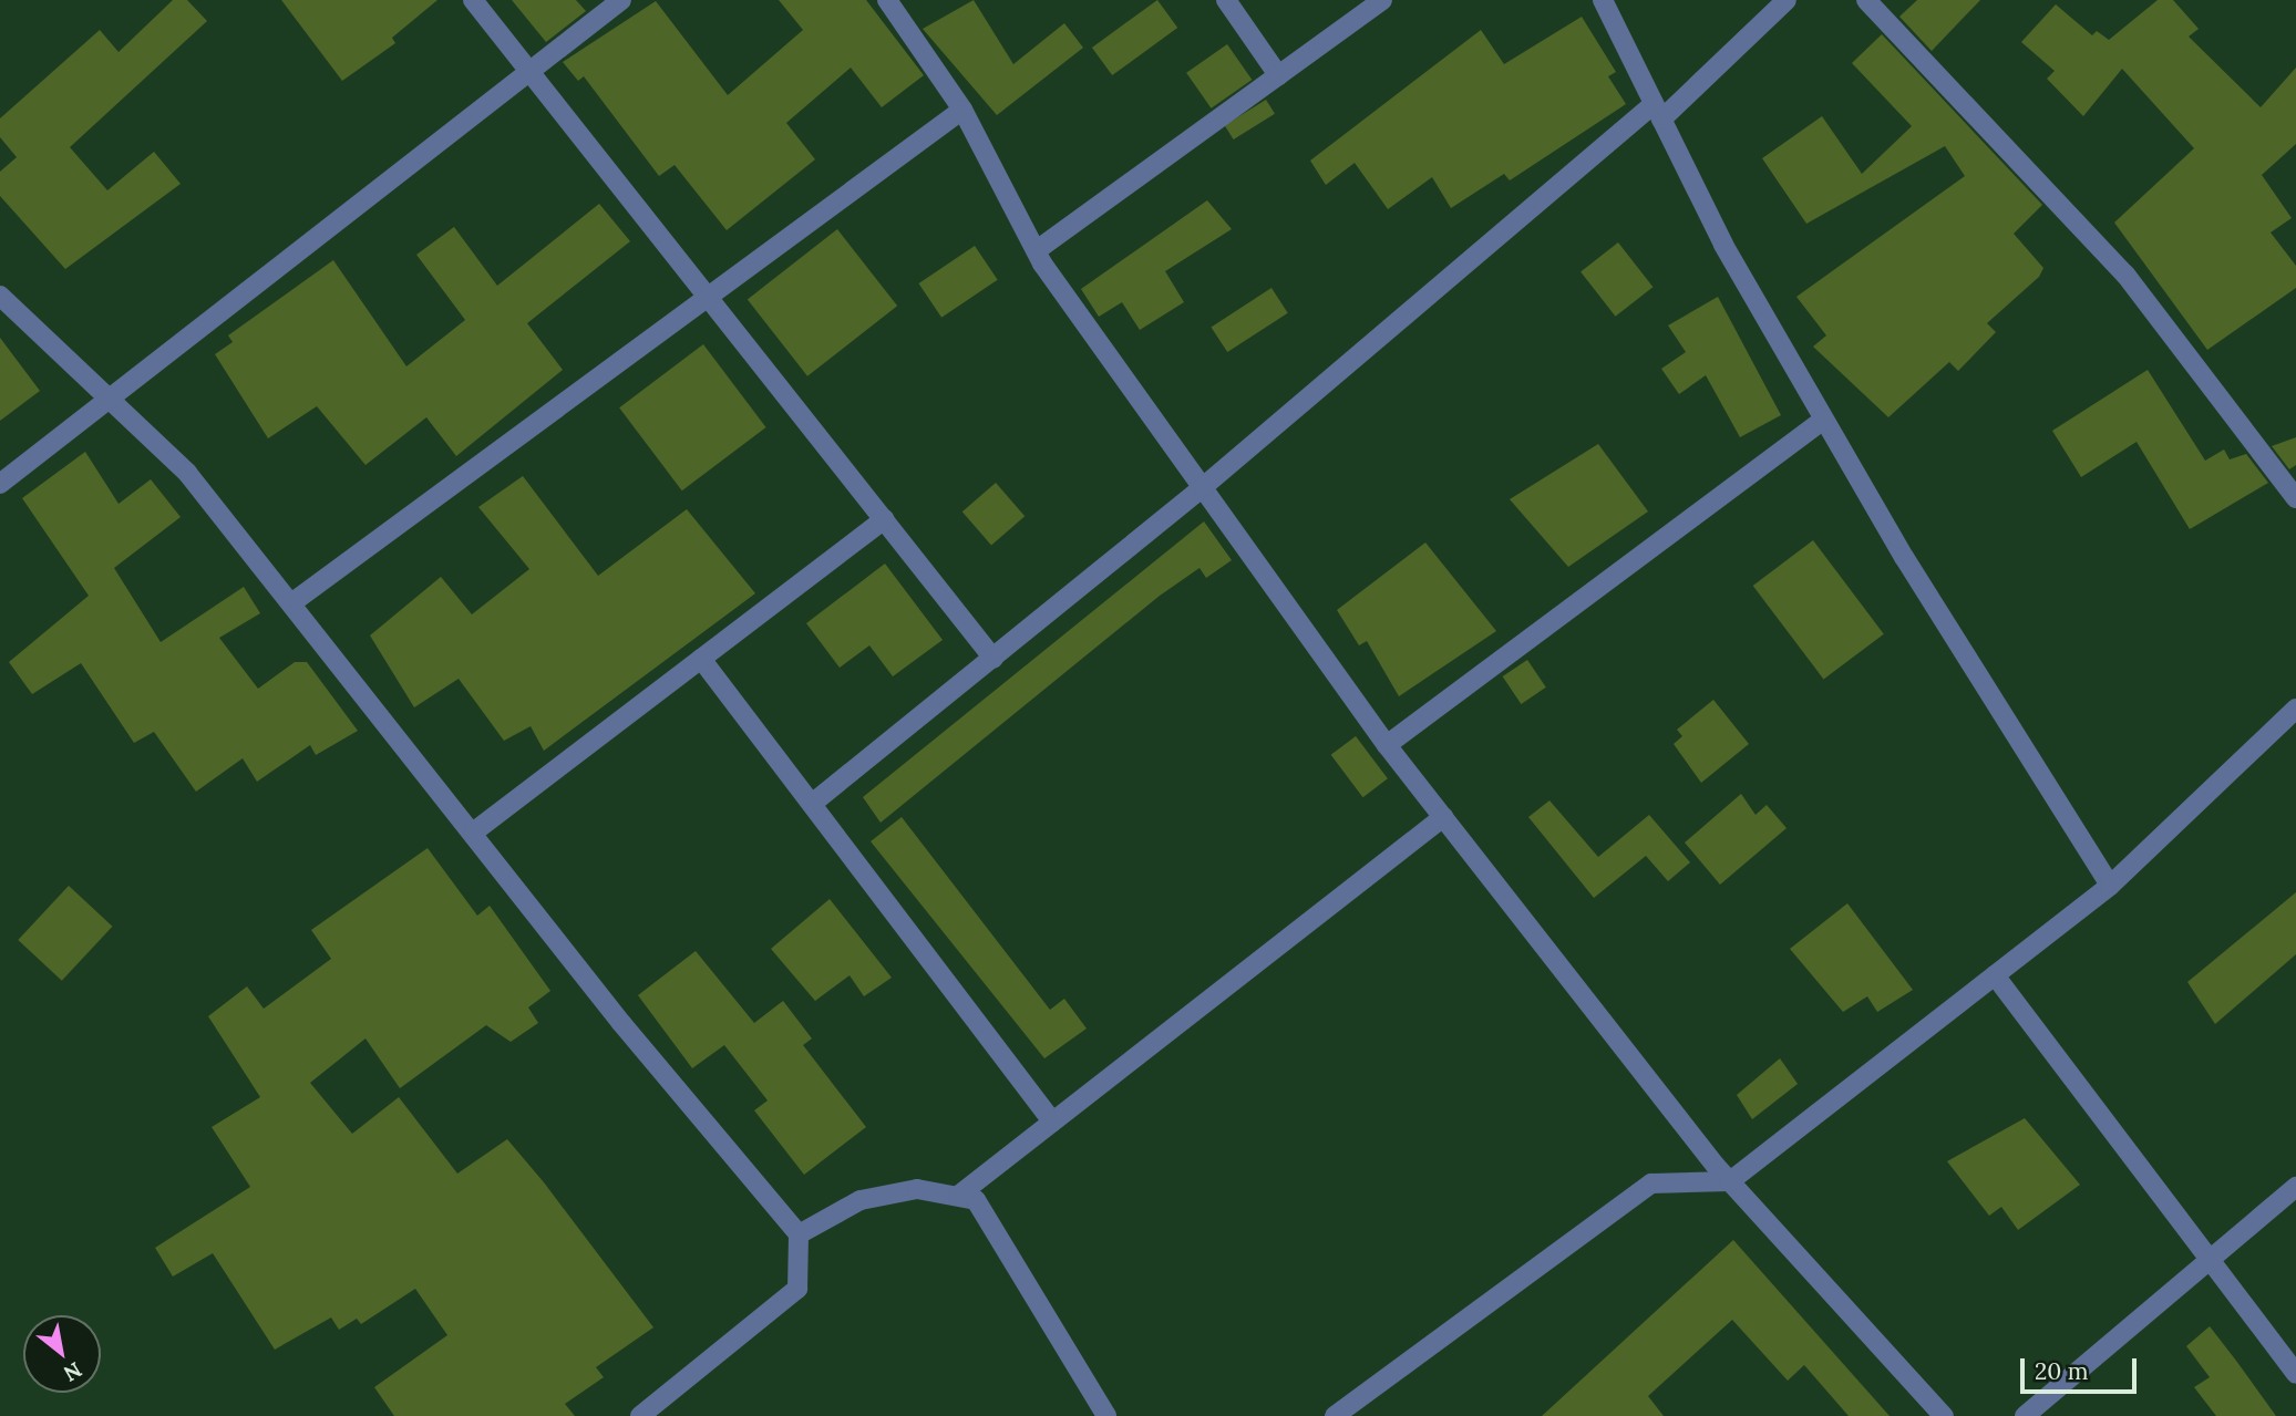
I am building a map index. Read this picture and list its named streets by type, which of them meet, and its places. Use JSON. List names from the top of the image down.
{
  "scale_bar": "20 m",
  "north": "bottom right"
}
